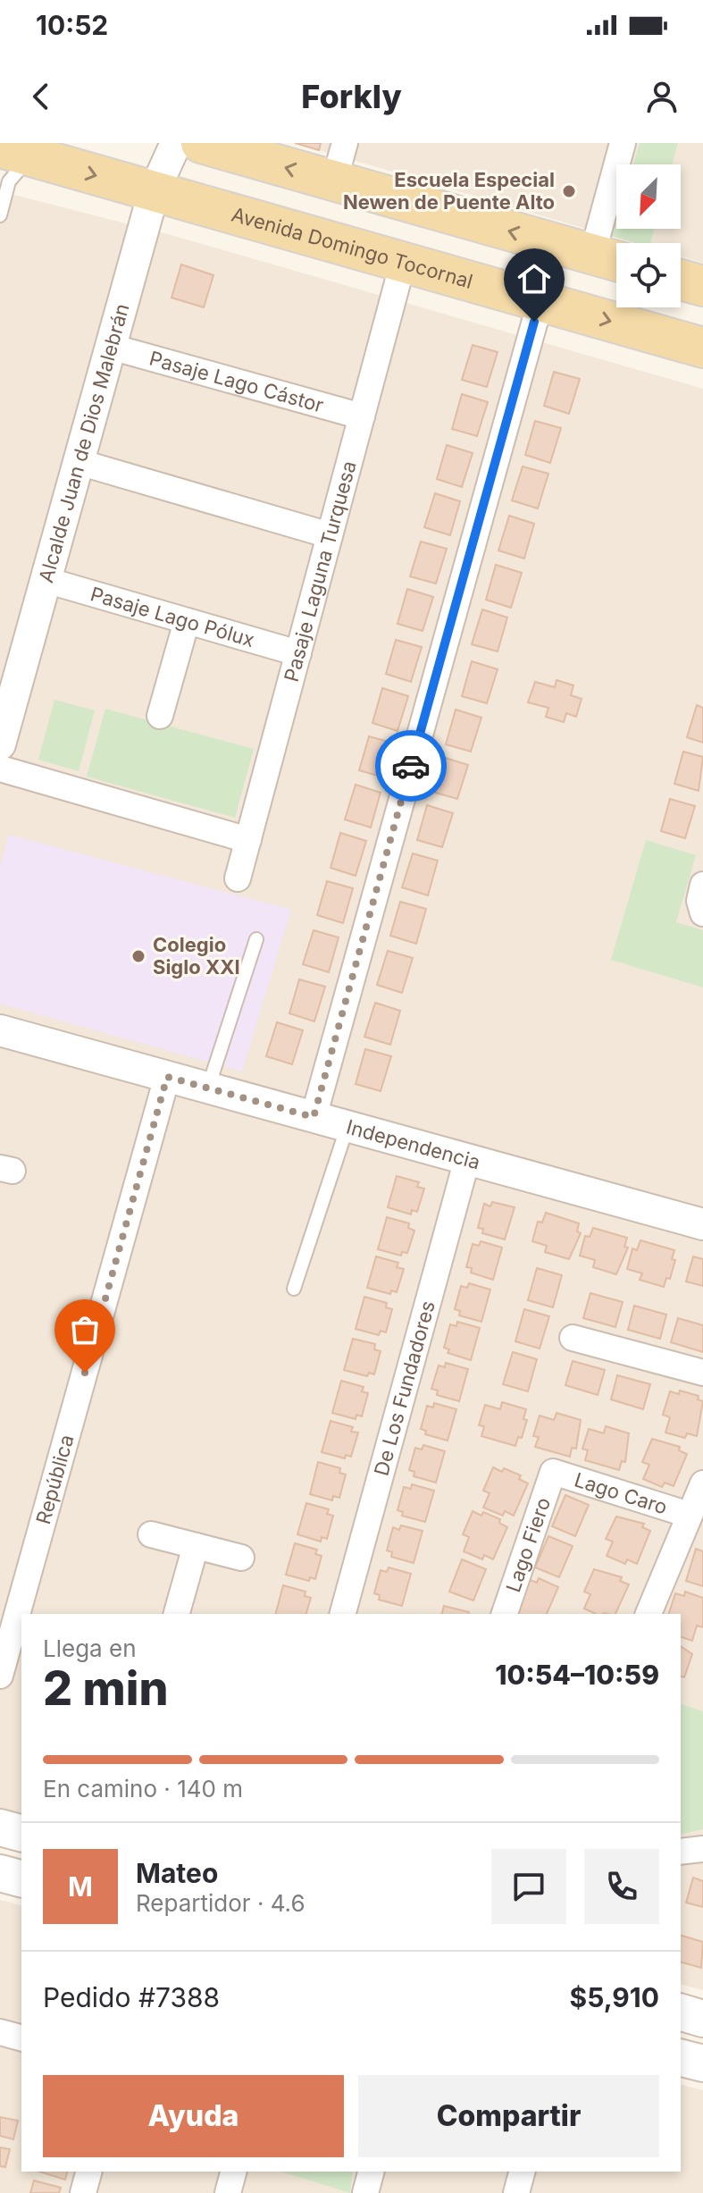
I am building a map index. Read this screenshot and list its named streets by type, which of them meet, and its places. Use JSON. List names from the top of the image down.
{
  "streets": {
    "main road": ["Avenida Domingo Tocornal"],
    "street": [
      "Pasaje Lago Cástor",
      "Alcalde Juan de Dios Malebrán",
      "Pasaje Laguna Turquesa",
      "Pasaje Lago Pólux",
      "Independencia",
      "De Los Fundadores",
      "República",
      "Lago Caro",
      "Lago Fiero"
    ]
  },
  "crossings": [
    ["Avenida Domingo Tocornal", "Alcalde Juan de Dios Malebrán"],
    ["Avenida Domingo Tocornal", "Pasaje Laguna Turquesa"],
    ["Pasaje Lago Cástor", "Alcalde Juan de Dios Malebrán"],
    ["Pasaje Lago Cástor", "Pasaje Laguna Turquesa"],
    ["Alcalde Juan de Dios Malebrán", "Pasaje Lago Pólux"],
    ["Pasaje Laguna Turquesa", "Pasaje Lago Pólux"],
    ["Independencia", "De Los Fundadores"],
    ["Independencia", "República"],
    ["Lago Caro", "Lago Fiero"]
  ],
  "one_way": ["Avenida Domingo Tocornal"],
  "places": ["Escuela Especial Newen de Puente Alto", "Colegio Siglo XXI"],
  "north": "bottom left",
  "page": {
    "status": "10:52",
    "header": "Forkly",
    "heading": ["2 min", "Llega en", "10:54–10:59"],
    "panel": [
      "Mateo",
      "Repartidor · 4.6",
      "Pedido #7388",
      "$5,910"
    ],
    "bar": "En camino · 140 m",
    "round": "M",
    "buttons": ["Ayuda", "Compartir"]
  }
}
